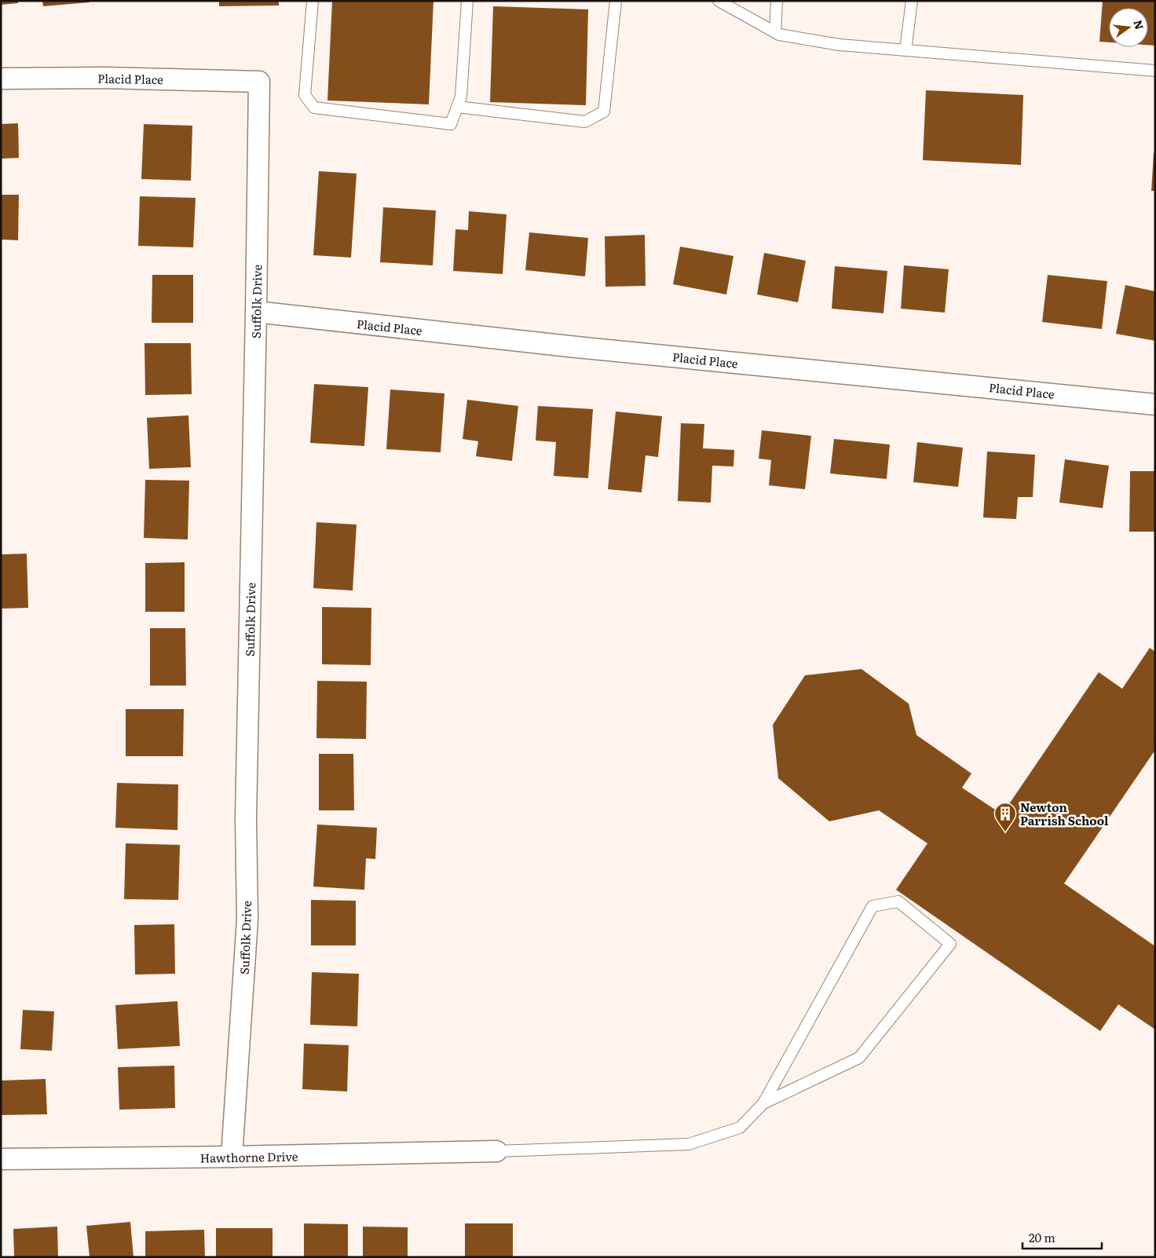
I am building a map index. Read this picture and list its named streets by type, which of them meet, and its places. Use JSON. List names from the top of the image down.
{
  "streets": {
    "street": ["Placid Place", "Suffolk Drive", "Hawthorne Drive"]
  },
  "crossings": [
    ["Placid Place", "Suffolk Drive"],
    ["Suffolk Drive", "Hawthorne Drive"]
  ],
  "places": {
    "building": ["Newton Parrish School"]
  },
  "scale_bar": "20 m",
  "north": "right"
}
